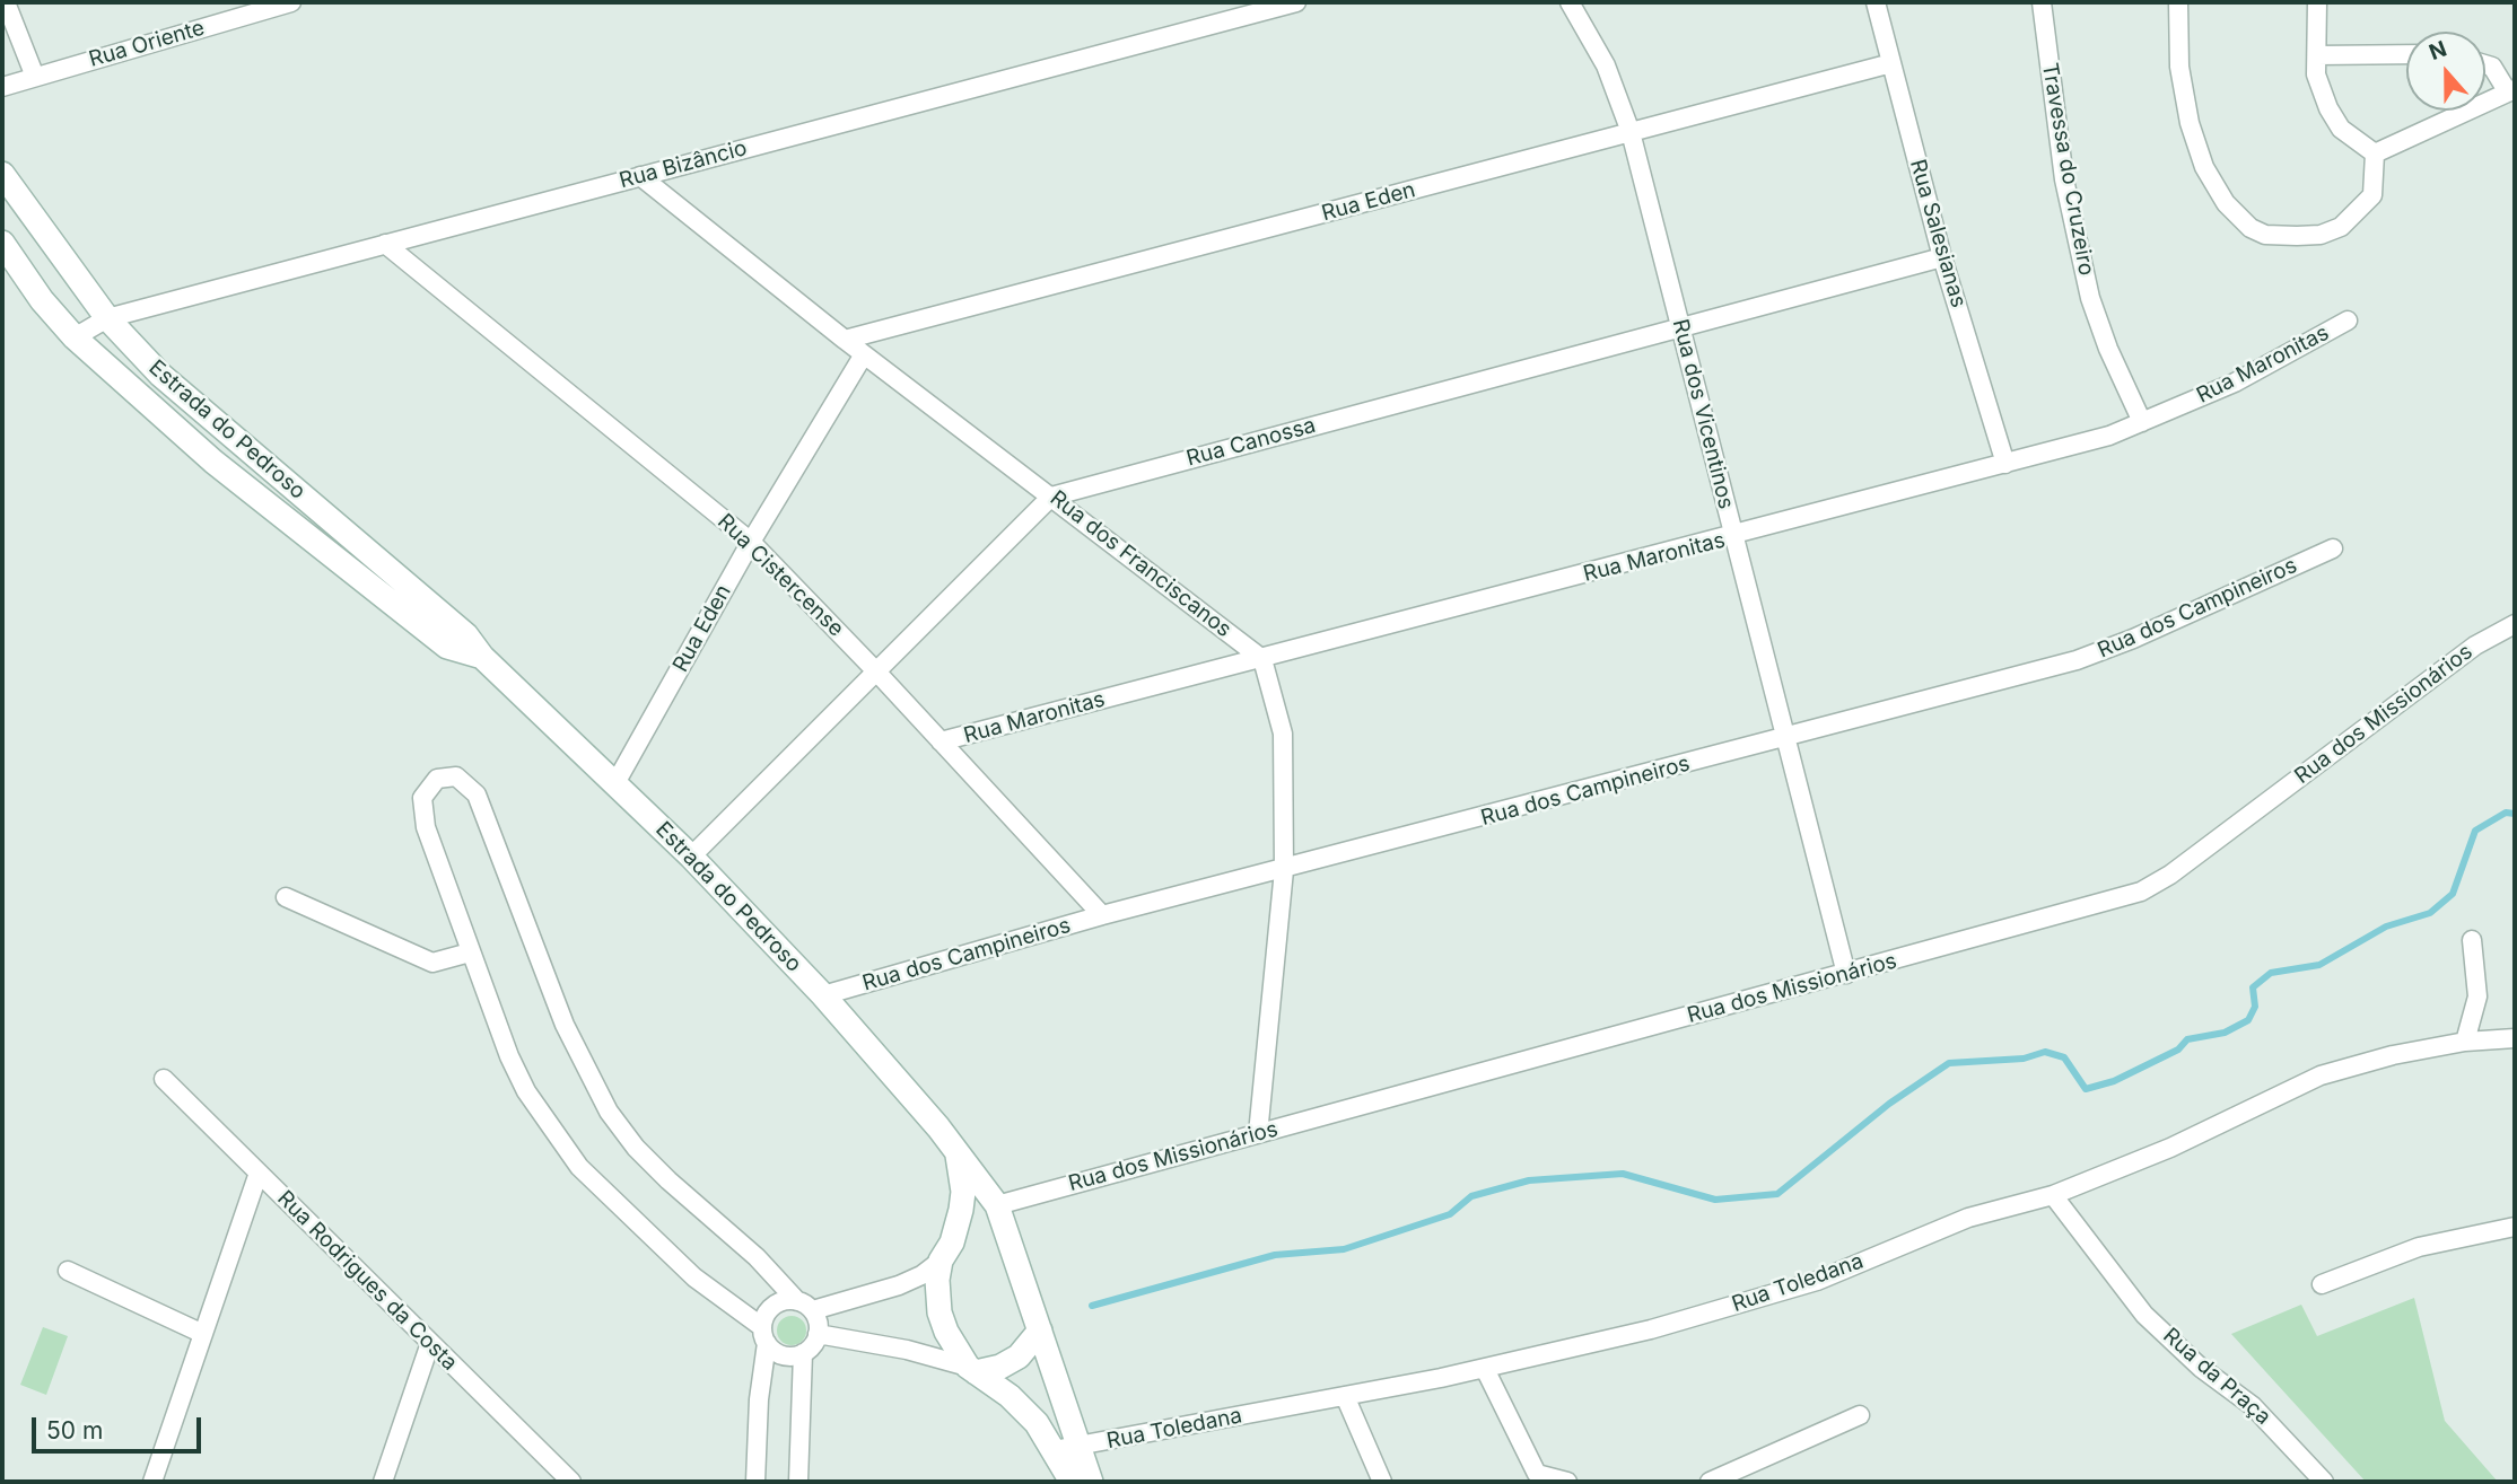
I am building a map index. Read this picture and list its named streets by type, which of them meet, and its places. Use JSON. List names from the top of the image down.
{
  "streets": {
    "main road": ["Estrada do Pedroso"],
    "street": [
      "Rua Oriente",
      "Rua Bizâncio",
      "Travessa do Cruzeiro",
      "Rua Eden",
      "Rua Salesianas",
      "Rua Maronitas",
      "Rua dos Vicentinos",
      "Rua Canossa",
      "Rua dos Franciscanos",
      "Rua Cistercense",
      "Rua dos Campineiros",
      "Rua dos Missionários",
      "Rua Rodrigues da Costa",
      "Rua Toledana",
      "Rua da Praça"
    ]
  },
  "crossings": [
    ["Rua Bizâncio", "Estrada do Pedroso"],
    ["Rua Bizâncio", "Rua dos Franciscanos"],
    ["Rua Bizâncio", "Rua Cistercense"],
    ["Travessa do Cruzeiro", "Rua Maronitas"],
    ["Rua Eden", "Rua Salesianas"],
    ["Rua Eden", "Rua dos Vicentinos"],
    ["Rua Eden", "Estrada do Pedroso"],
    ["Rua Eden", "Rua dos Franciscanos"],
    ["Rua Eden", "Rua Cistercense"],
    ["Rua Salesianas", "Rua Maronitas"],
    ["Rua Salesianas", "Rua Canossa"],
    ["Rua Maronitas", "Rua dos Vicentinos"],
    ["Rua Maronitas", "Rua dos Franciscanos"],
    ["Rua Maronitas", "Rua Cistercense"],
    ["Rua dos Vicentinos", "Rua Canossa"],
    ["Rua dos Vicentinos", "Rua dos Campineiros"],
    ["Rua dos Vicentinos", "Rua dos Missionários"],
    ["Estrada do Pedroso", "Rua Canossa"],
    ["Estrada do Pedroso", "Rua dos Campineiros"],
    ["Estrada do Pedroso", "Rua dos Missionários"],
    ["Estrada do Pedroso", "Rua Toledana"],
    ["Rua Canossa", "Rua dos Franciscanos"],
    ["Rua Canossa", "Rua Cistercense"],
    ["Rua Cistercense", "Rua dos Campineiros"],
    ["Rua Toledana", "Rua da Praça"]
  ],
  "scale_bar": "50 m",
  "north": "top"
}
